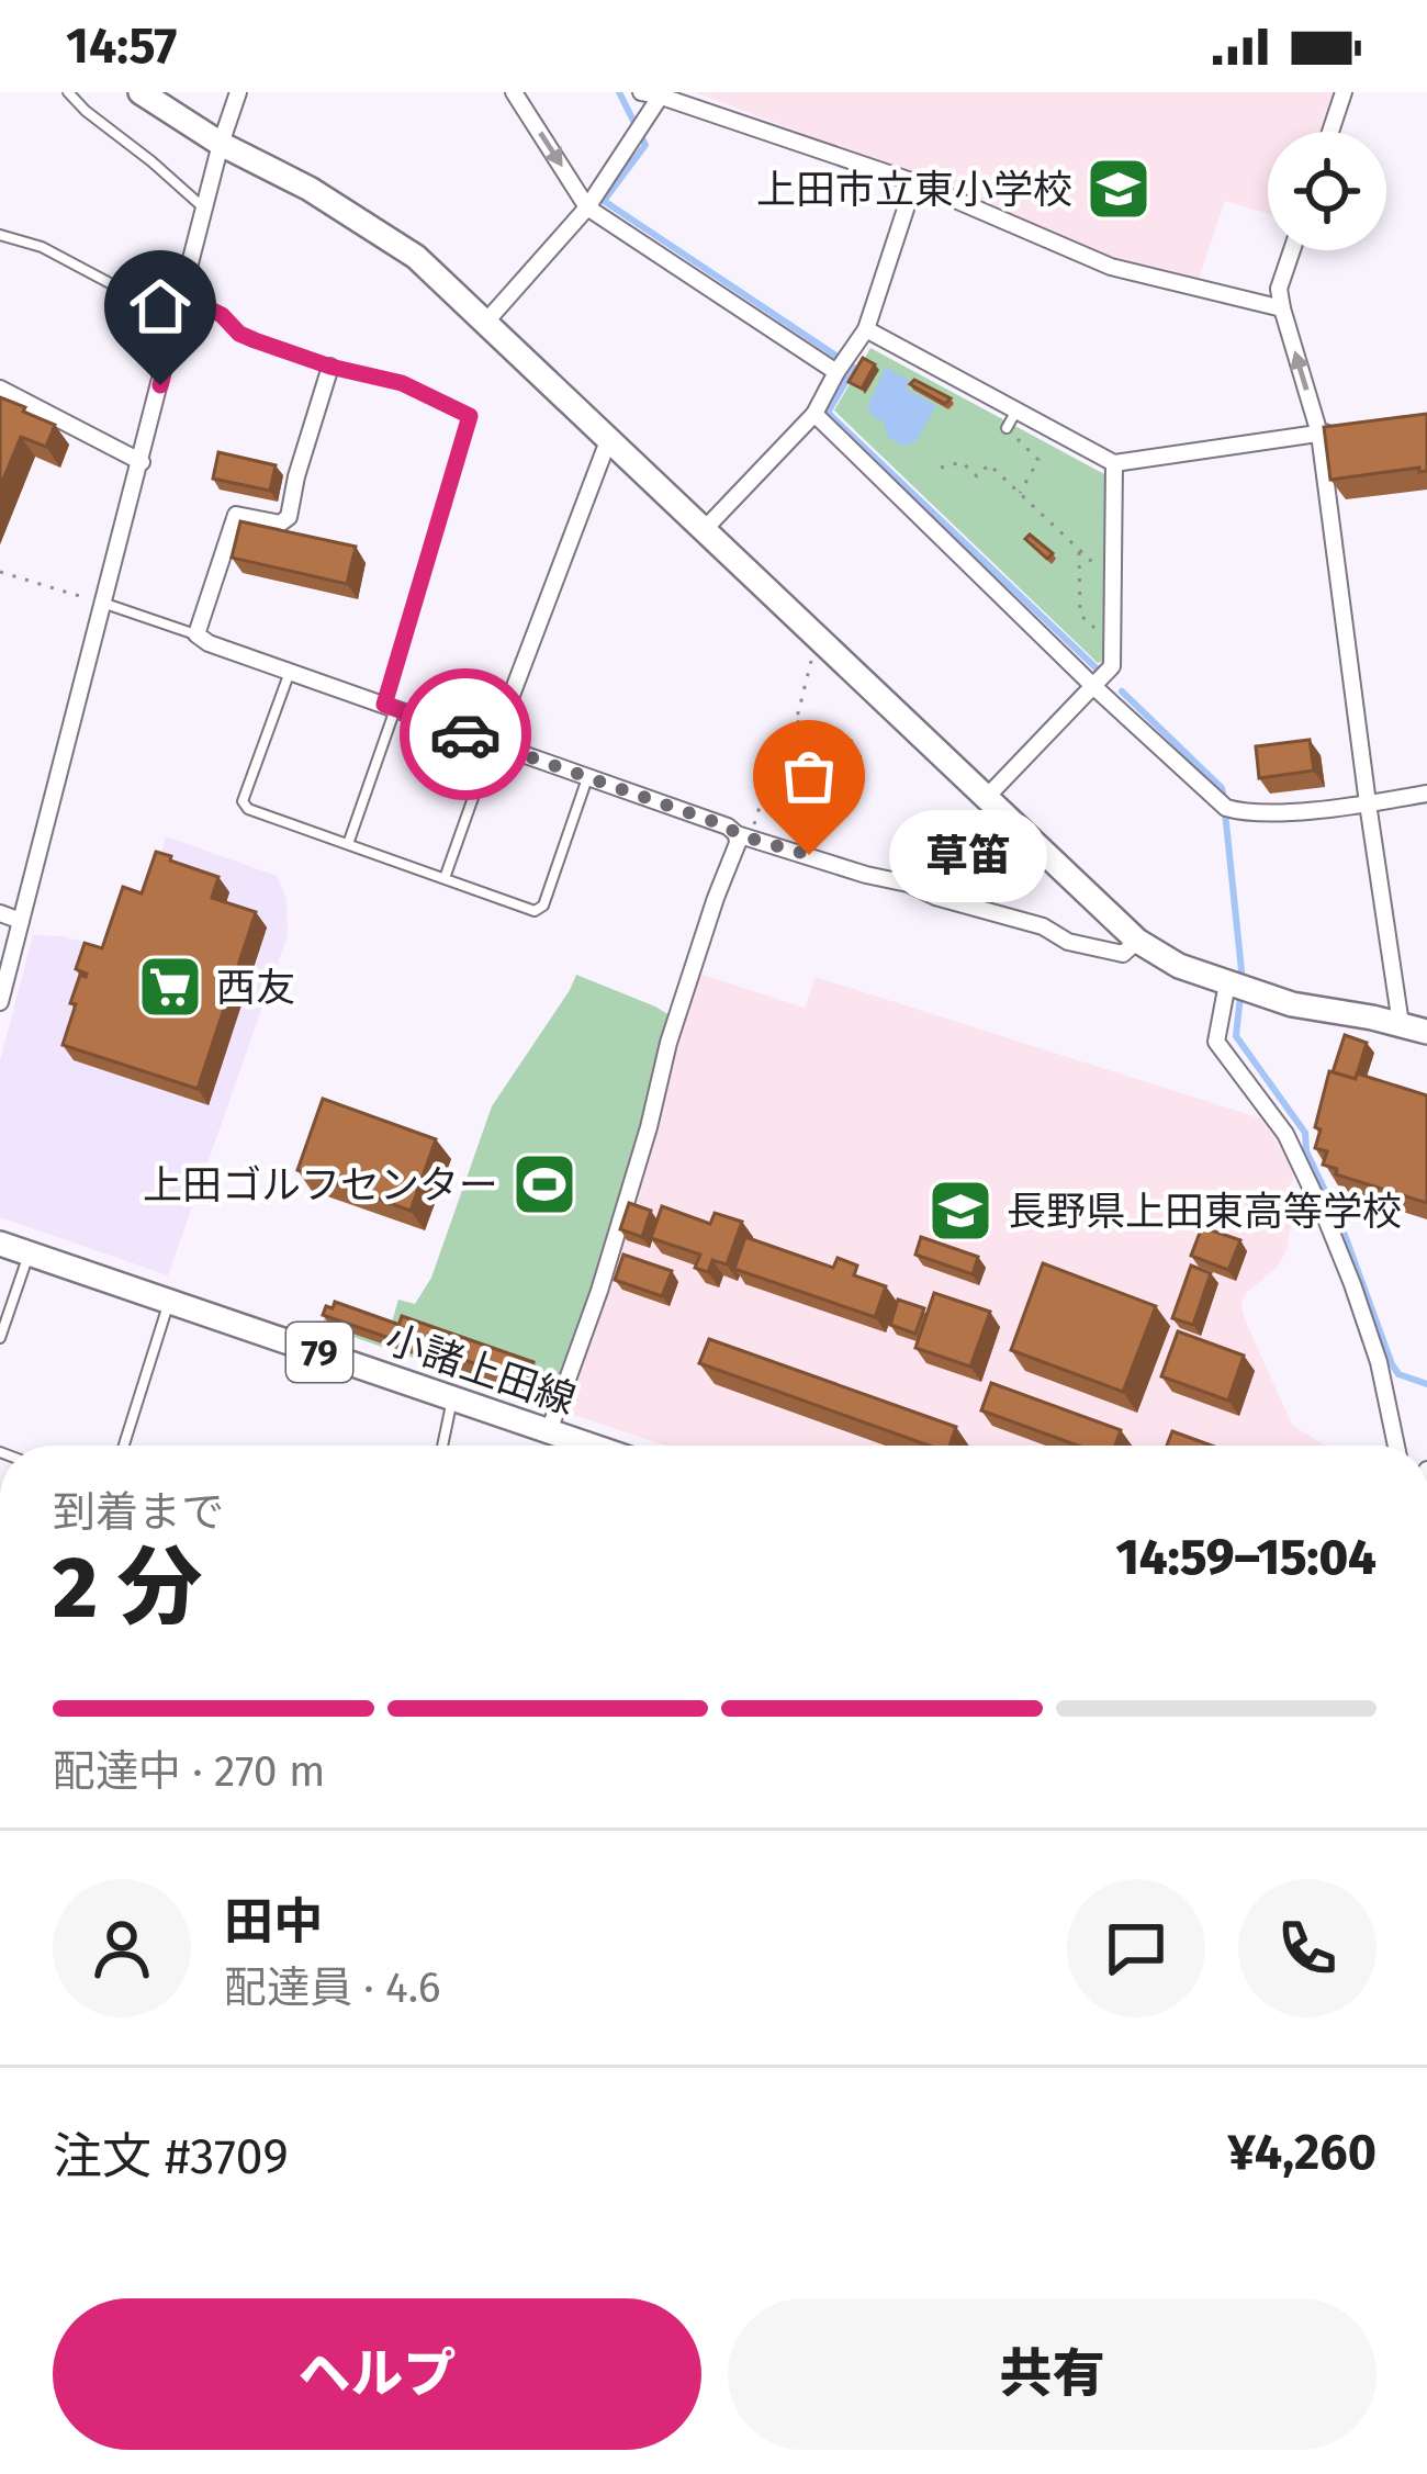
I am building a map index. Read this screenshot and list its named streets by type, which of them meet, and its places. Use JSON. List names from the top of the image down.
{
  "streets": {
    "street": ["79", "小諸上田線"]
  },
  "places": {
    "school or university": ["上田市立東小学校", "長野県上田東高等学校"],
    "other": ["草笛"],
    "supermarket": ["西友"],
    "sports": ["上田ゴルフセンター"]
  },
  "page": {
    "status": "14:57",
    "bubble": "草笛",
    "heading": ["2 分", "到着まで", "14:59–15:04"],
    "panel": [
      "田中",
      "配達員 · 4.6",
      "注文 #3709",
      "¥4,260"
    ],
    "bar": "配達中 · 270 m",
    "buttons": ["ヘルプ", "共有"]
  }
}
